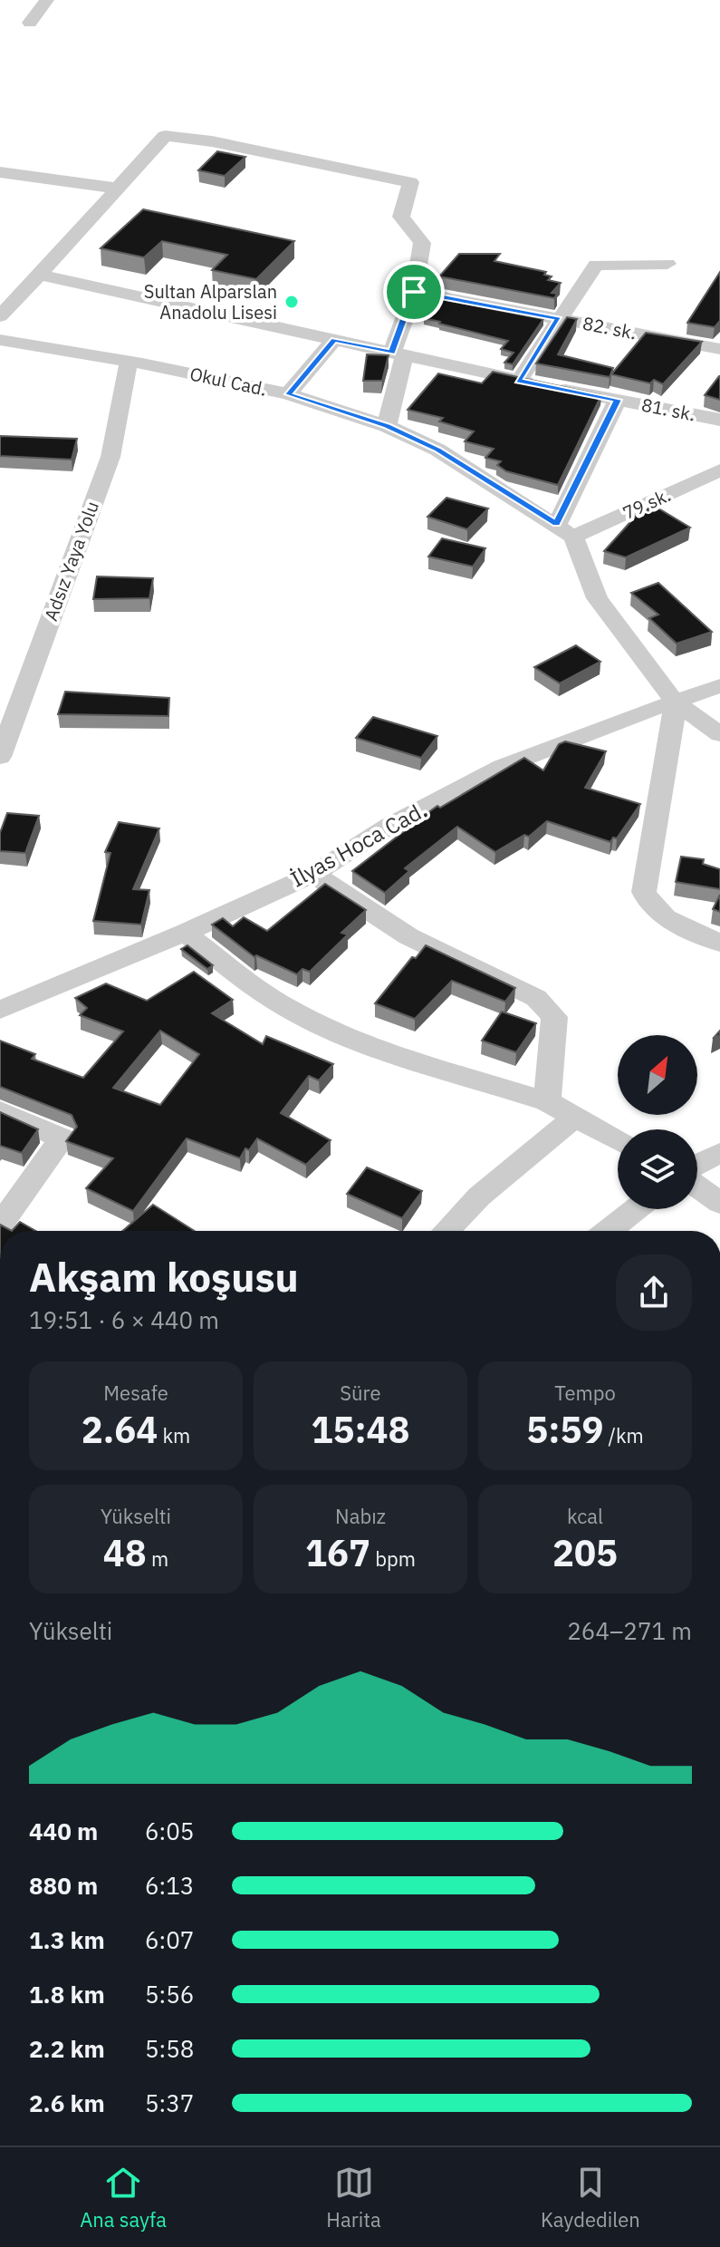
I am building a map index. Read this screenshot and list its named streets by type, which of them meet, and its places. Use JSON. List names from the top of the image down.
{
  "streets": {
    "street": [
      "82. sk.",
      "Okul Cad.",
      "81. sk.",
      "79.sk.",
      "Adsız Yaya Yolu",
      "İlyas Hoca Cad."
    ]
  },
  "crossings": [
    ["Okul Cad.", "79.sk."],
    ["Okul Cad.", "Adsız Yaya Yolu"]
  ],
  "places": ["Sultan Alparslan Anadolu Lisesi"],
  "north": "top right",
  "page": {
    "heading": ["Akşam koşusu", "19:51 · 6 × 440 m"],
    "stats": [
      ["Mesafe", "2.64 km"],
      ["Süre", "15:48"],
      ["Tempo", "5:59 /km"],
      ["Yükselti", "48 m"],
      ["Nabız", "167 bpm"],
      ["kcal", "205"]
    ],
    "chart": ["Yükselti", "264–271 m"],
    "list": [
      {
        "name": "440 m",
        "note": "6:05"
      },
      {
        "name": "880 m",
        "note": "6:13"
      },
      {
        "name": "1.3 km",
        "note": "6:07"
      },
      {
        "name": "1.8 km",
        "note": "5:56"
      },
      {
        "name": "2.2 km",
        "note": "5:58"
      },
      {
        "name": "2.6 km",
        "note": "5:37"
      }
    ],
    "tabs": ["Ana sayfa", "Harita", "Kaydedilen"]
  }
}
